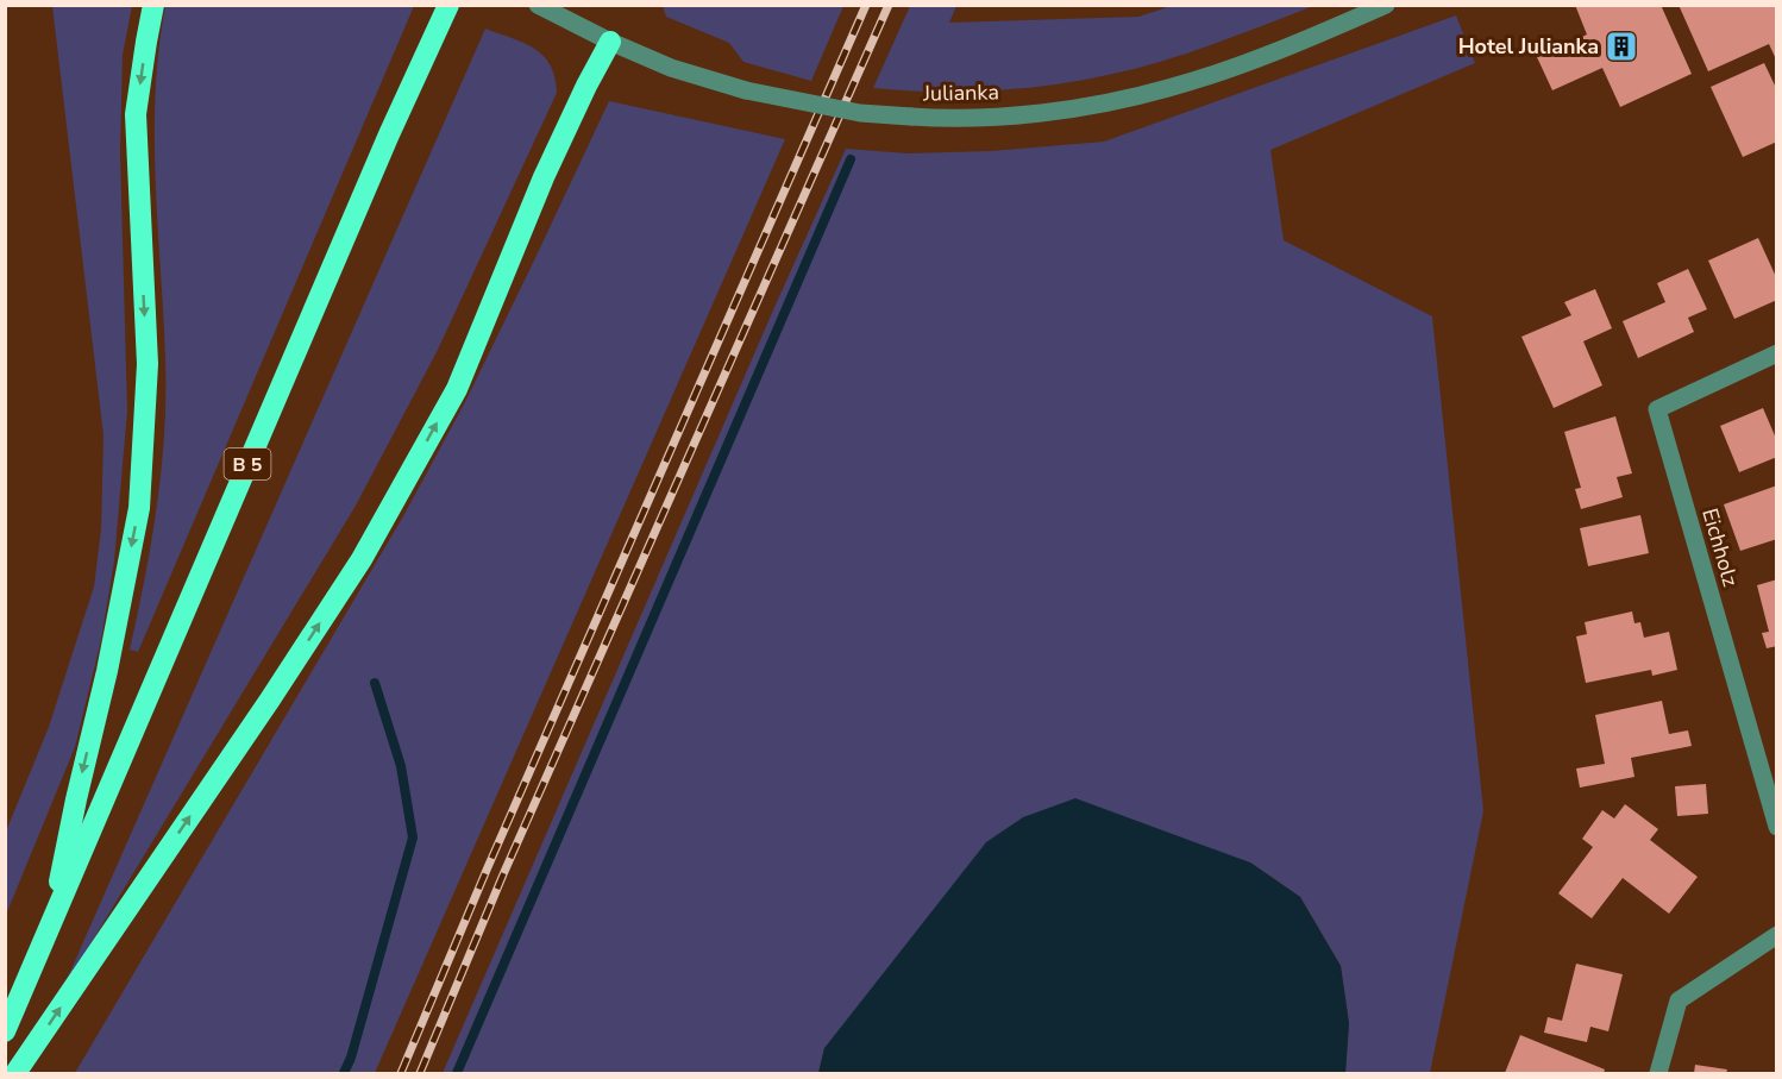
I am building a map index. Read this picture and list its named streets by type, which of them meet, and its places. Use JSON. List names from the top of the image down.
{
  "streets": {
    "highway": ["B 5"],
    "street": ["Julianka", "Eichholz"]
  },
  "places": {
    "building": ["Hotel Julianka"]
  }
}
